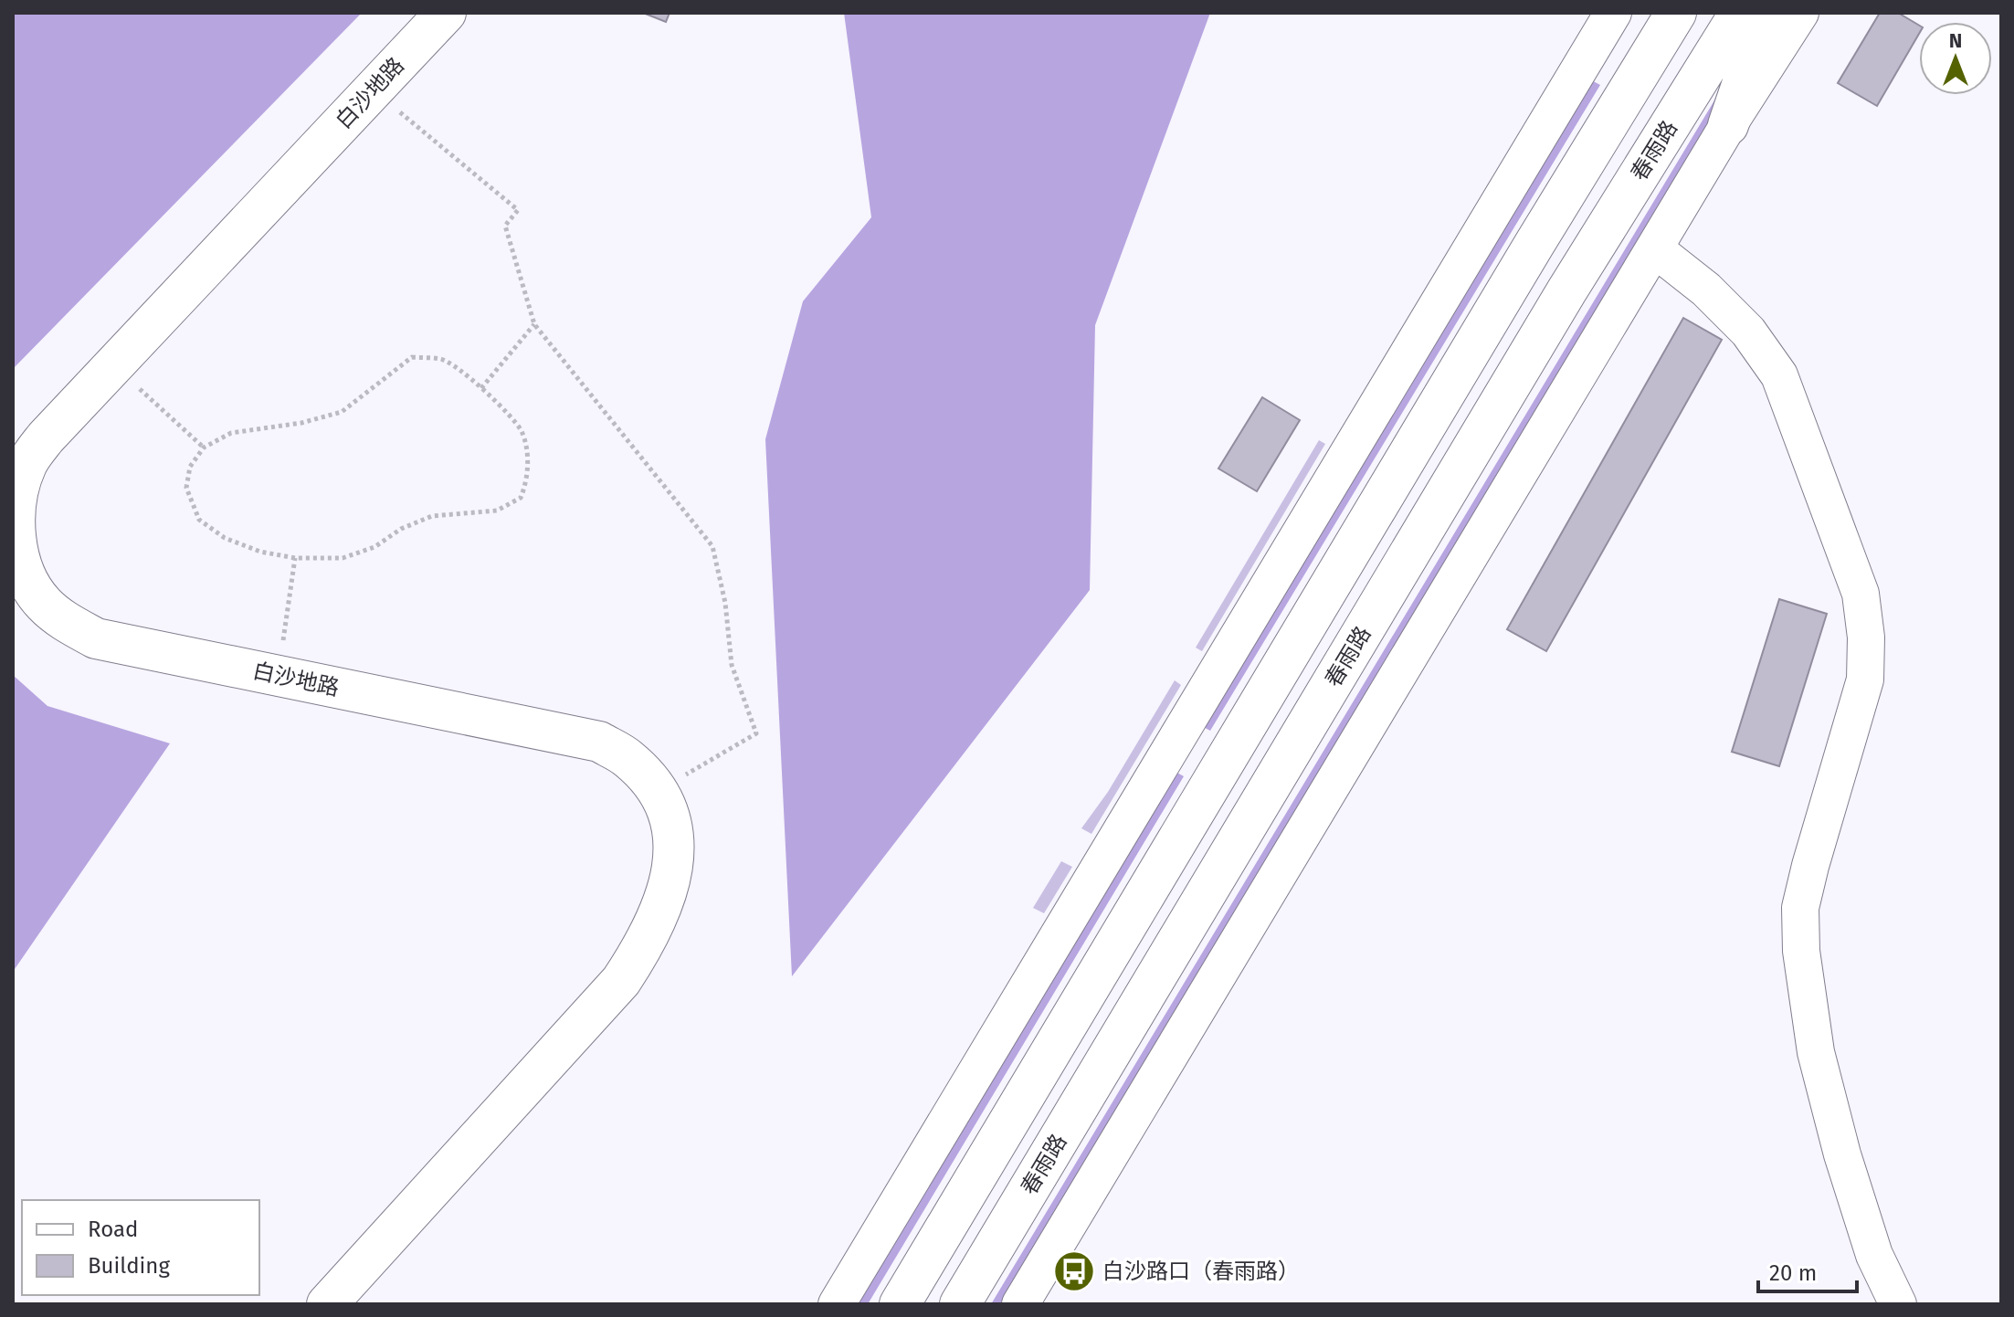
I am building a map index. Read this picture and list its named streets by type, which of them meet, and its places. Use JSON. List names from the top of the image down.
{
  "streets": {
    "main road": ["白沙地路", "春雨路"]
  },
  "places": {
    "bus stop": ["白沙路口（春雨路）"]
  },
  "legend": ["Road", "Building"],
  "scale_bar": "20 m",
  "north": "top"
}
